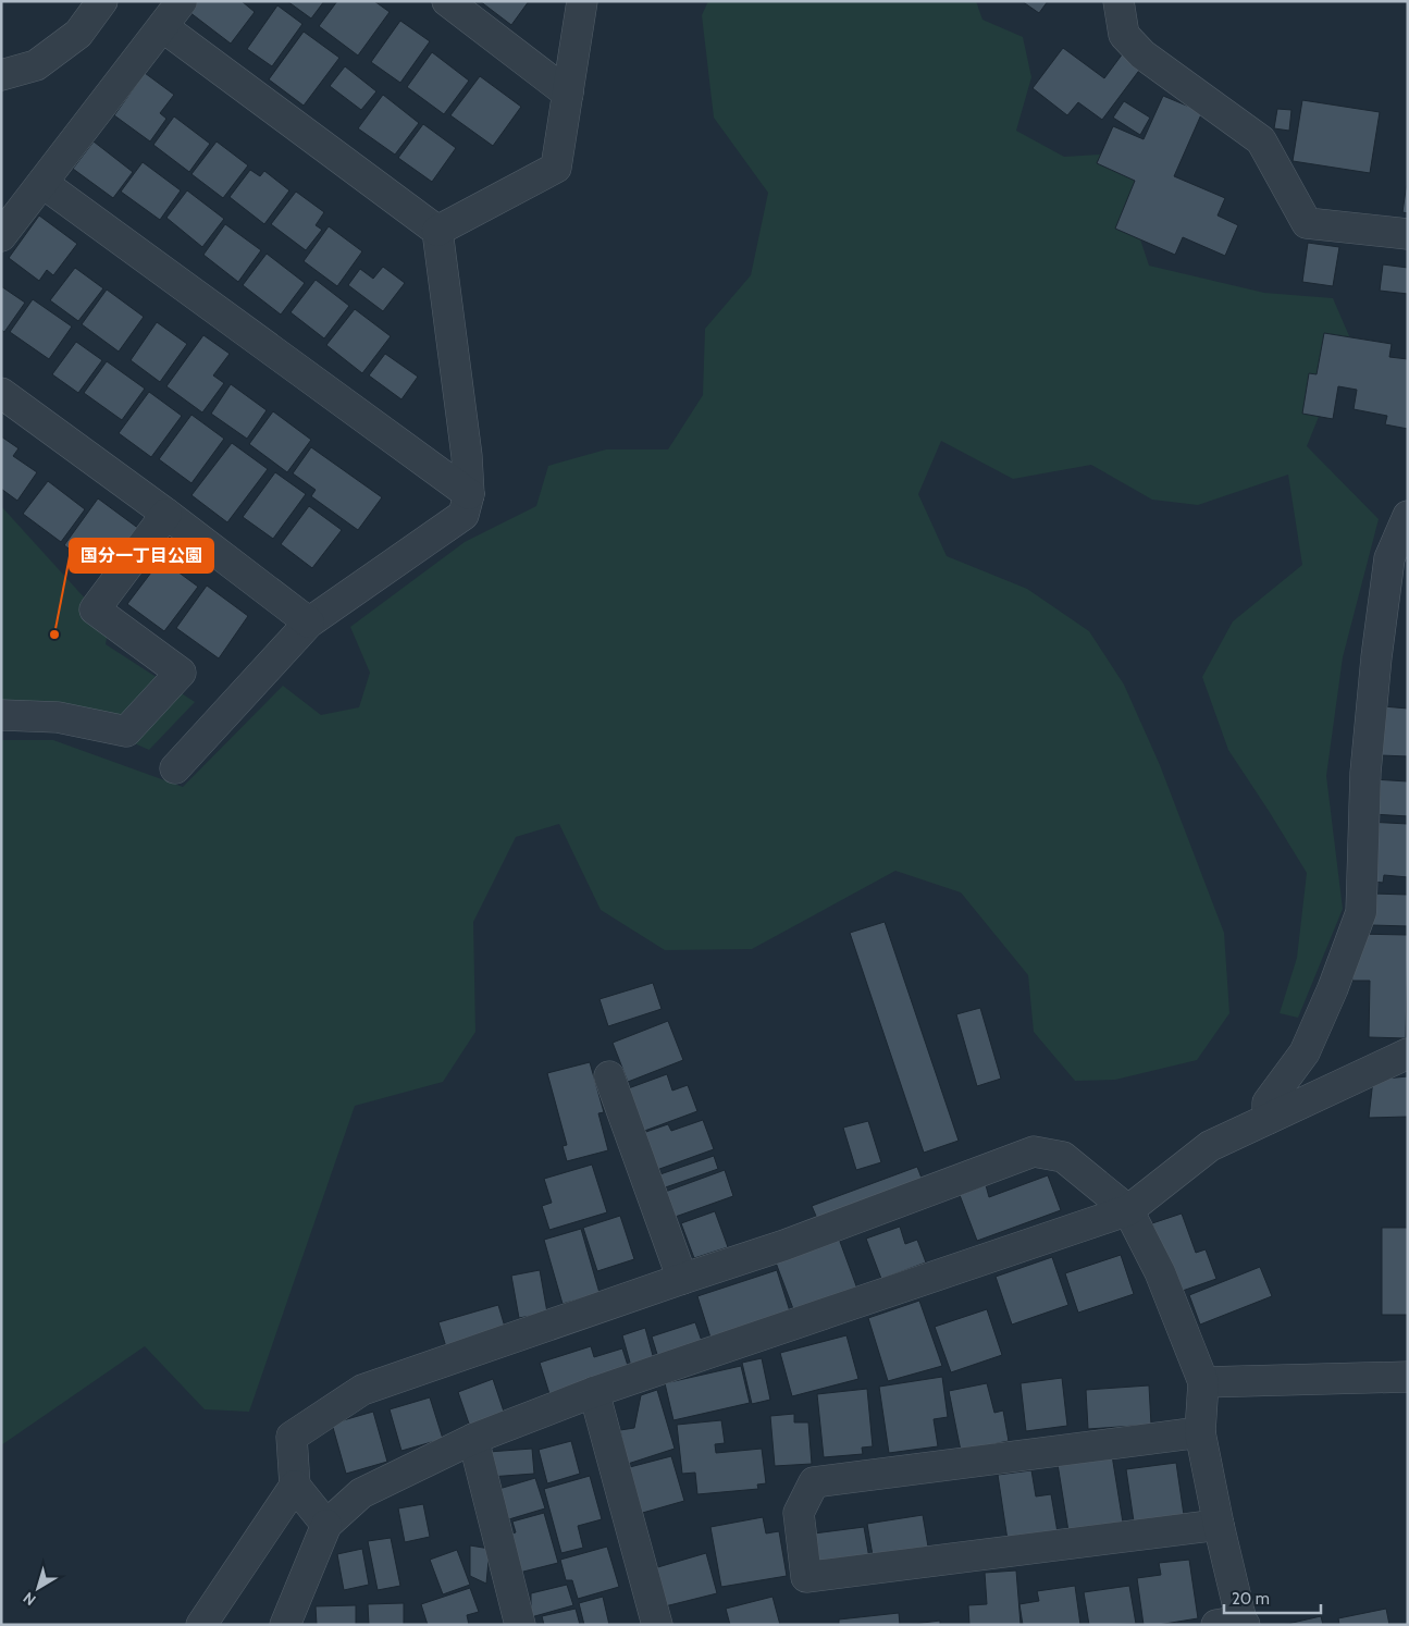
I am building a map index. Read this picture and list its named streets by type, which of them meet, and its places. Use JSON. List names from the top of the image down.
{
  "places": ["国分一丁目公園"],
  "scale_bar": "20 m",
  "north": "bottom left"
}
